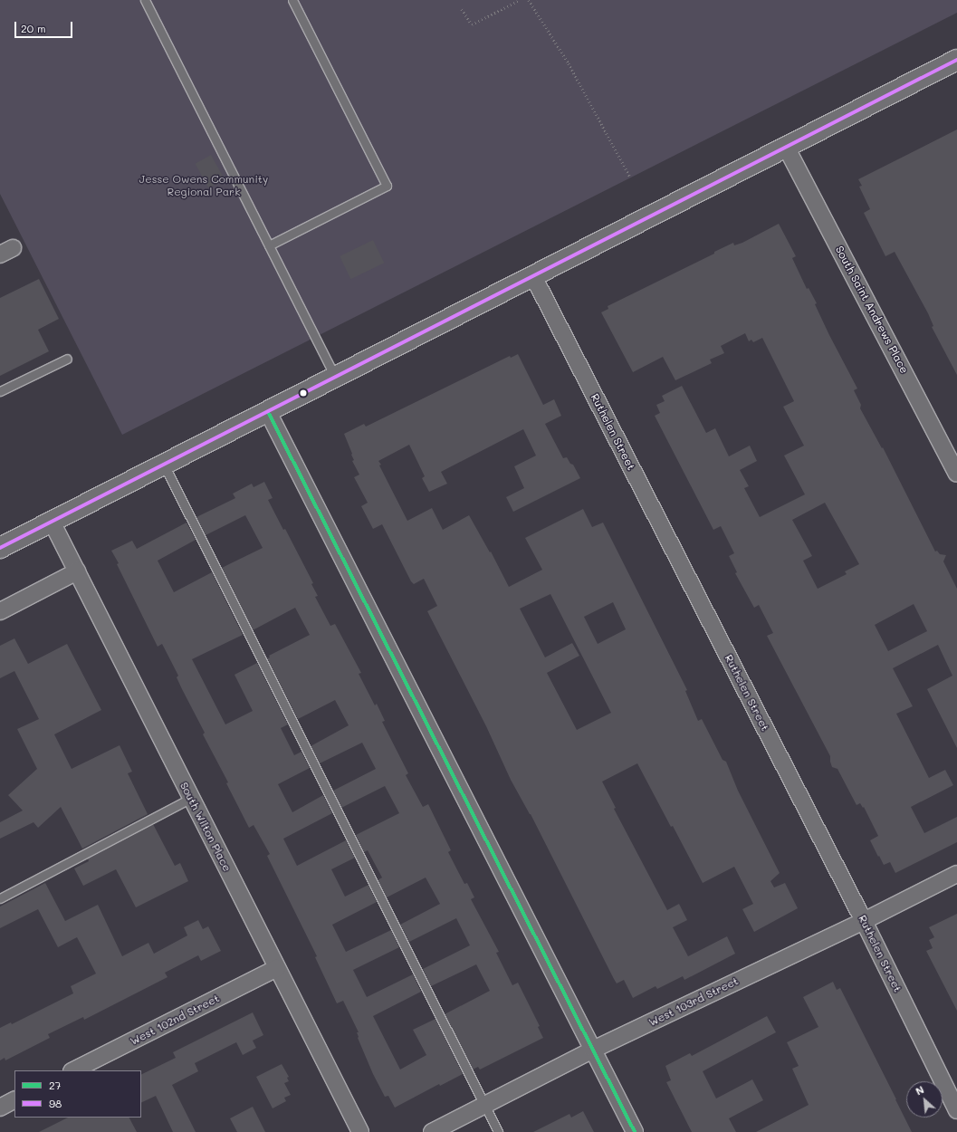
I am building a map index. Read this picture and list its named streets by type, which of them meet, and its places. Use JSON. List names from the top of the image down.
{
  "streets": {
    "street": [
      "South Saint Andrews Place",
      "Ruthelen Street",
      "South Wilton Place",
      "West 103rd Street",
      "West 102nd Street"
    ]
  },
  "crossings": [
    ["Ruthelen Street", "West 103rd Street"],
    ["South Wilton Place", "West 102nd Street"]
  ],
  "parks": ["Jesse Owens Community Regional Park"],
  "lines": ["transit line 98", "transit line 27"],
  "legend": ["27", "98"],
  "scale_bar": "20 m",
  "north": "top left"
}
